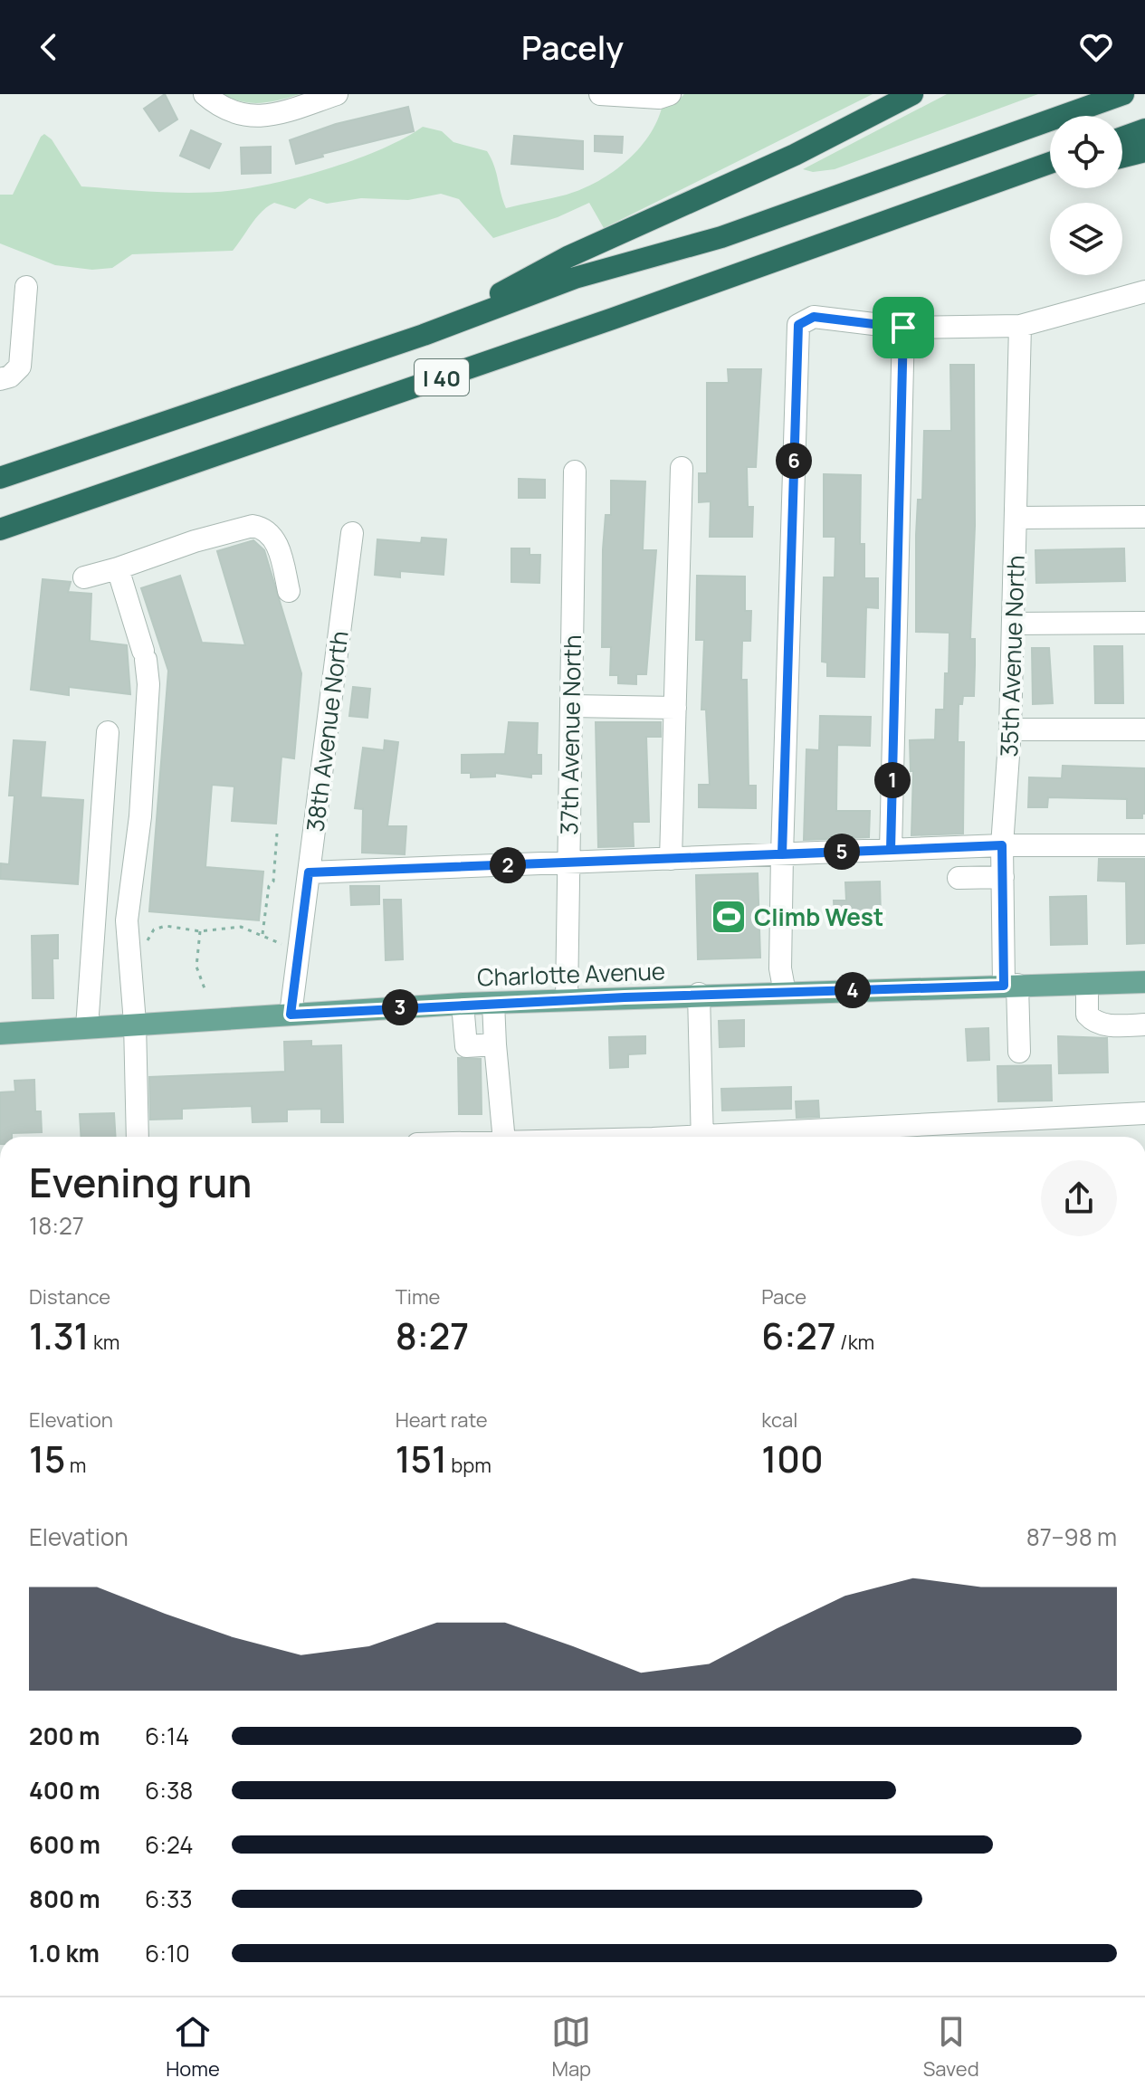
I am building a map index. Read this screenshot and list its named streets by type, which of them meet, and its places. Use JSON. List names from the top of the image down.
{
  "streets": {
    "highway": ["I 40"],
    "main road": ["Charlotte Avenue"],
    "street": ["35th Avenue North", "38th Avenue North", "37th Avenue North"]
  },
  "crossings": [
    ["35th Avenue North", "Charlotte Avenue"],
    ["38th Avenue North", "Charlotte Avenue"],
    ["37th Avenue North", "Charlotte Avenue"]
  ],
  "places": {
    "sports": ["Climb West"]
  },
  "page": {
    "header": "Pacely",
    "pins": [
      "6",
      "1",
      "5",
      "2",
      "4",
      "3"
    ],
    "heading": ["Evening run", "18:27"],
    "stats": [
      ["Distance", "1.31 km"],
      ["Time", "8:27"],
      ["Pace", "6:27 /km"],
      ["Elevation", "15 m"],
      ["Heart rate", "151 bpm"],
      ["kcal", "100"]
    ],
    "chart": ["Elevation", "87–98 m"],
    "list": [
      {
        "name": "200 m",
        "note": "6:14"
      },
      {
        "name": "400 m",
        "note": "6:38"
      },
      {
        "name": "600 m",
        "note": "6:24"
      },
      {
        "name": "800 m",
        "note": "6:33"
      },
      {
        "name": "1.0 km",
        "note": "6:10"
      }
    ],
    "tabs": ["Home", "Map", "Saved"]
  }
}
